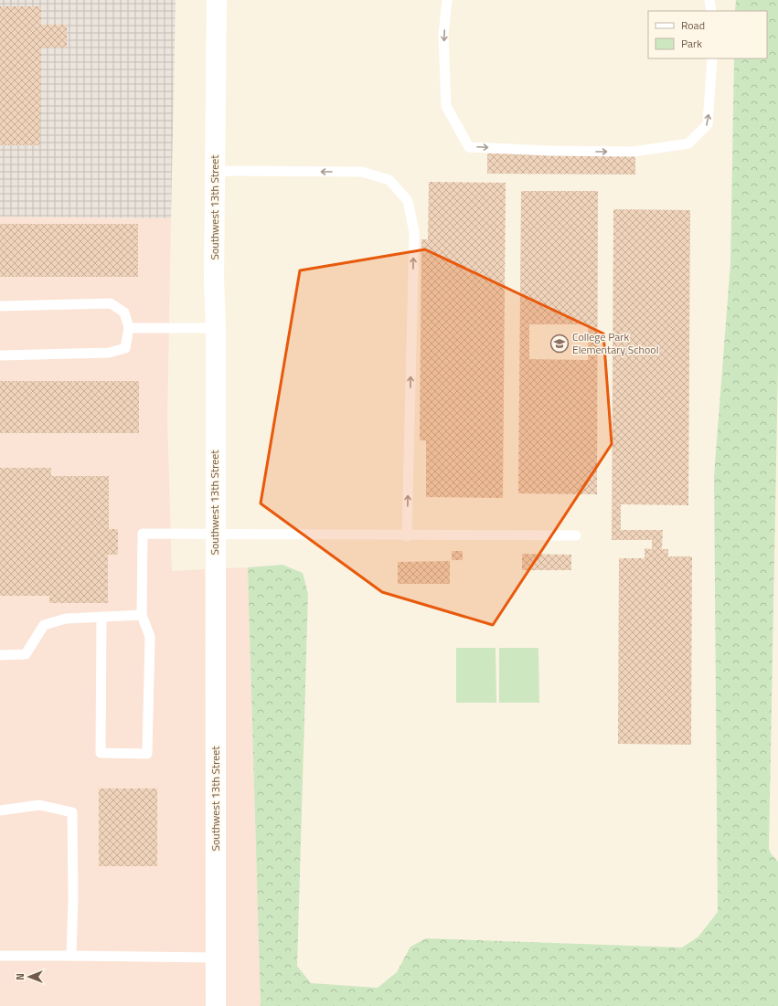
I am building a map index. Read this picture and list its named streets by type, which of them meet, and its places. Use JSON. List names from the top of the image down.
{
  "streets": {
    "street": ["Southwest 13th Street"]
  },
  "places": {
    "school or university": ["College Park Elementary School"]
  },
  "legend": ["Road", "Park"],
  "north": "left"
}
